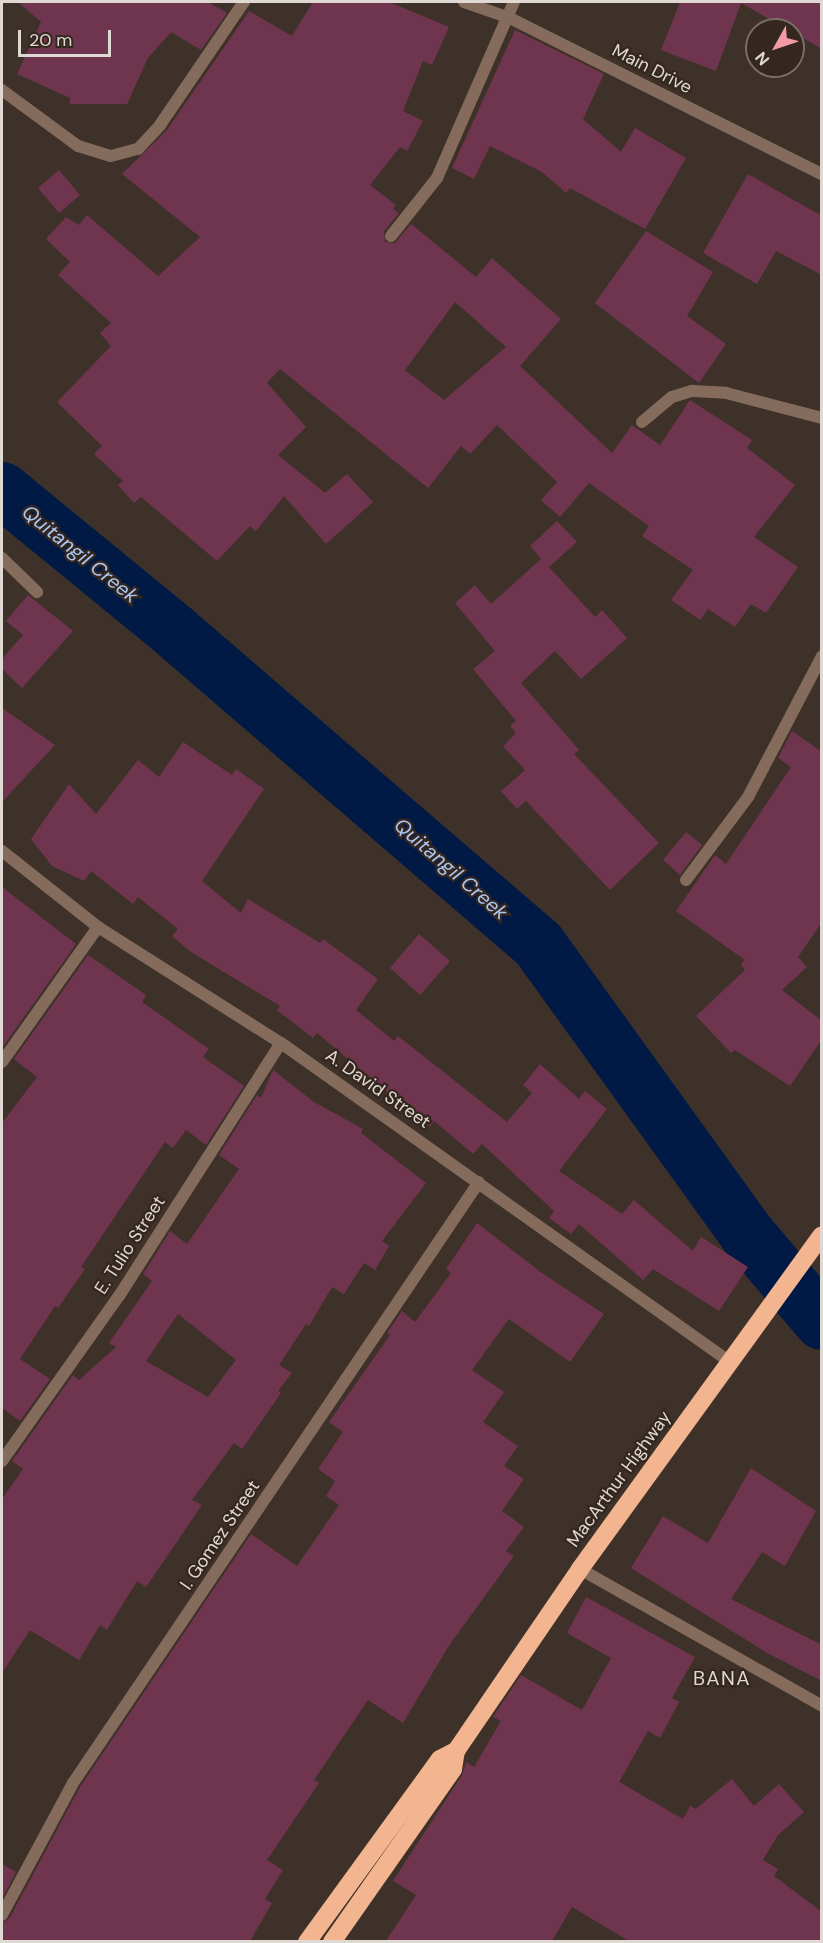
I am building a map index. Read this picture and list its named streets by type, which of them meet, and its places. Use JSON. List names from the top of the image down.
{
  "streets": {
    "highway": ["MacArthur Highway"],
    "street": [
      "Main Drive",
      "A. David Street",
      "E. Tulio Street",
      "I. Gomez Street"
    ]
  },
  "crossings": [
    ["A. David Street", "E. Tulio Street"],
    ["A. David Street", "MacArthur Highway"],
    ["A. David Street", "I. Gomez Street"]
  ],
  "districts": ["BANA"],
  "water": ["Quitangil Creek"],
  "scale_bar": "20 m",
  "north": "bottom left"
}
